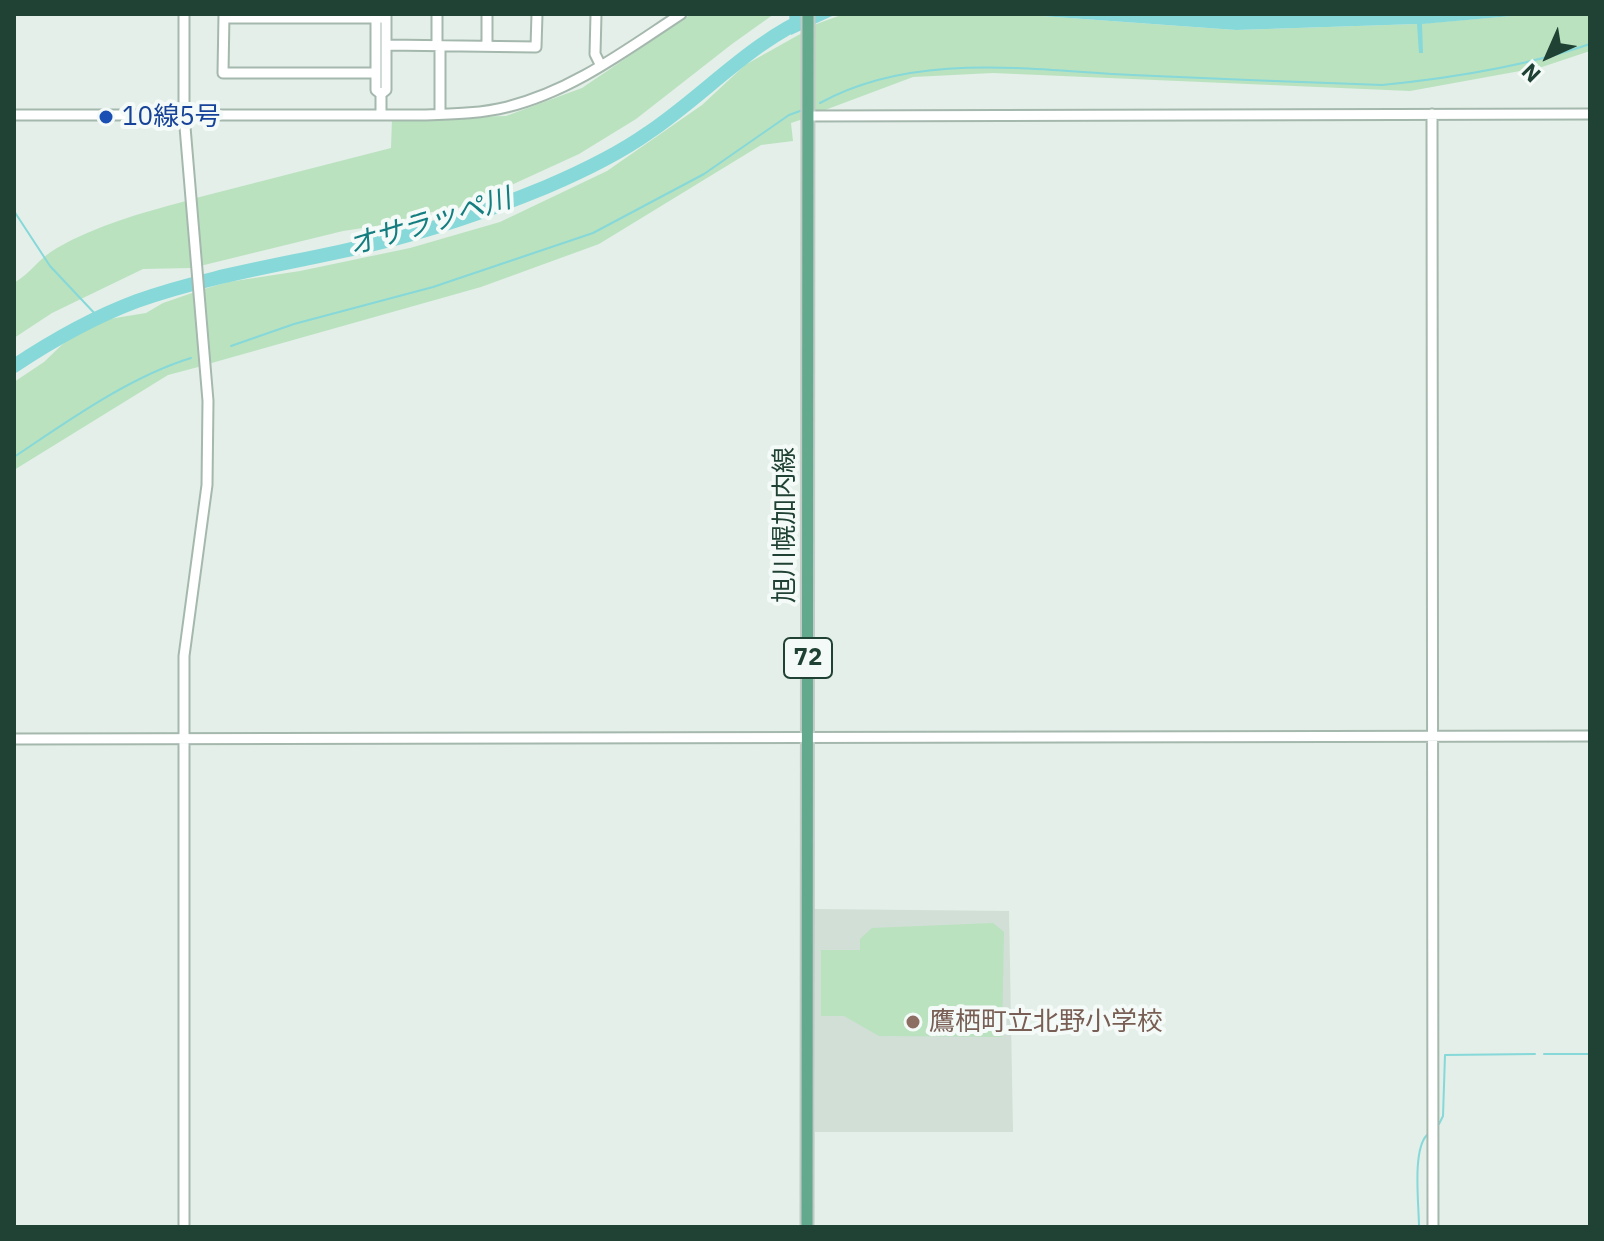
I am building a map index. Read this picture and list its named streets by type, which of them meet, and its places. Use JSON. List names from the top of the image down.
{
  "streets": {
    "main road": ["旭川幌加内線", "72"]
  },
  "water": ["オサラッペ川"],
  "places": ["10線5号", "鷹栖町立北野小学校"],
  "north": "bottom left"
}
